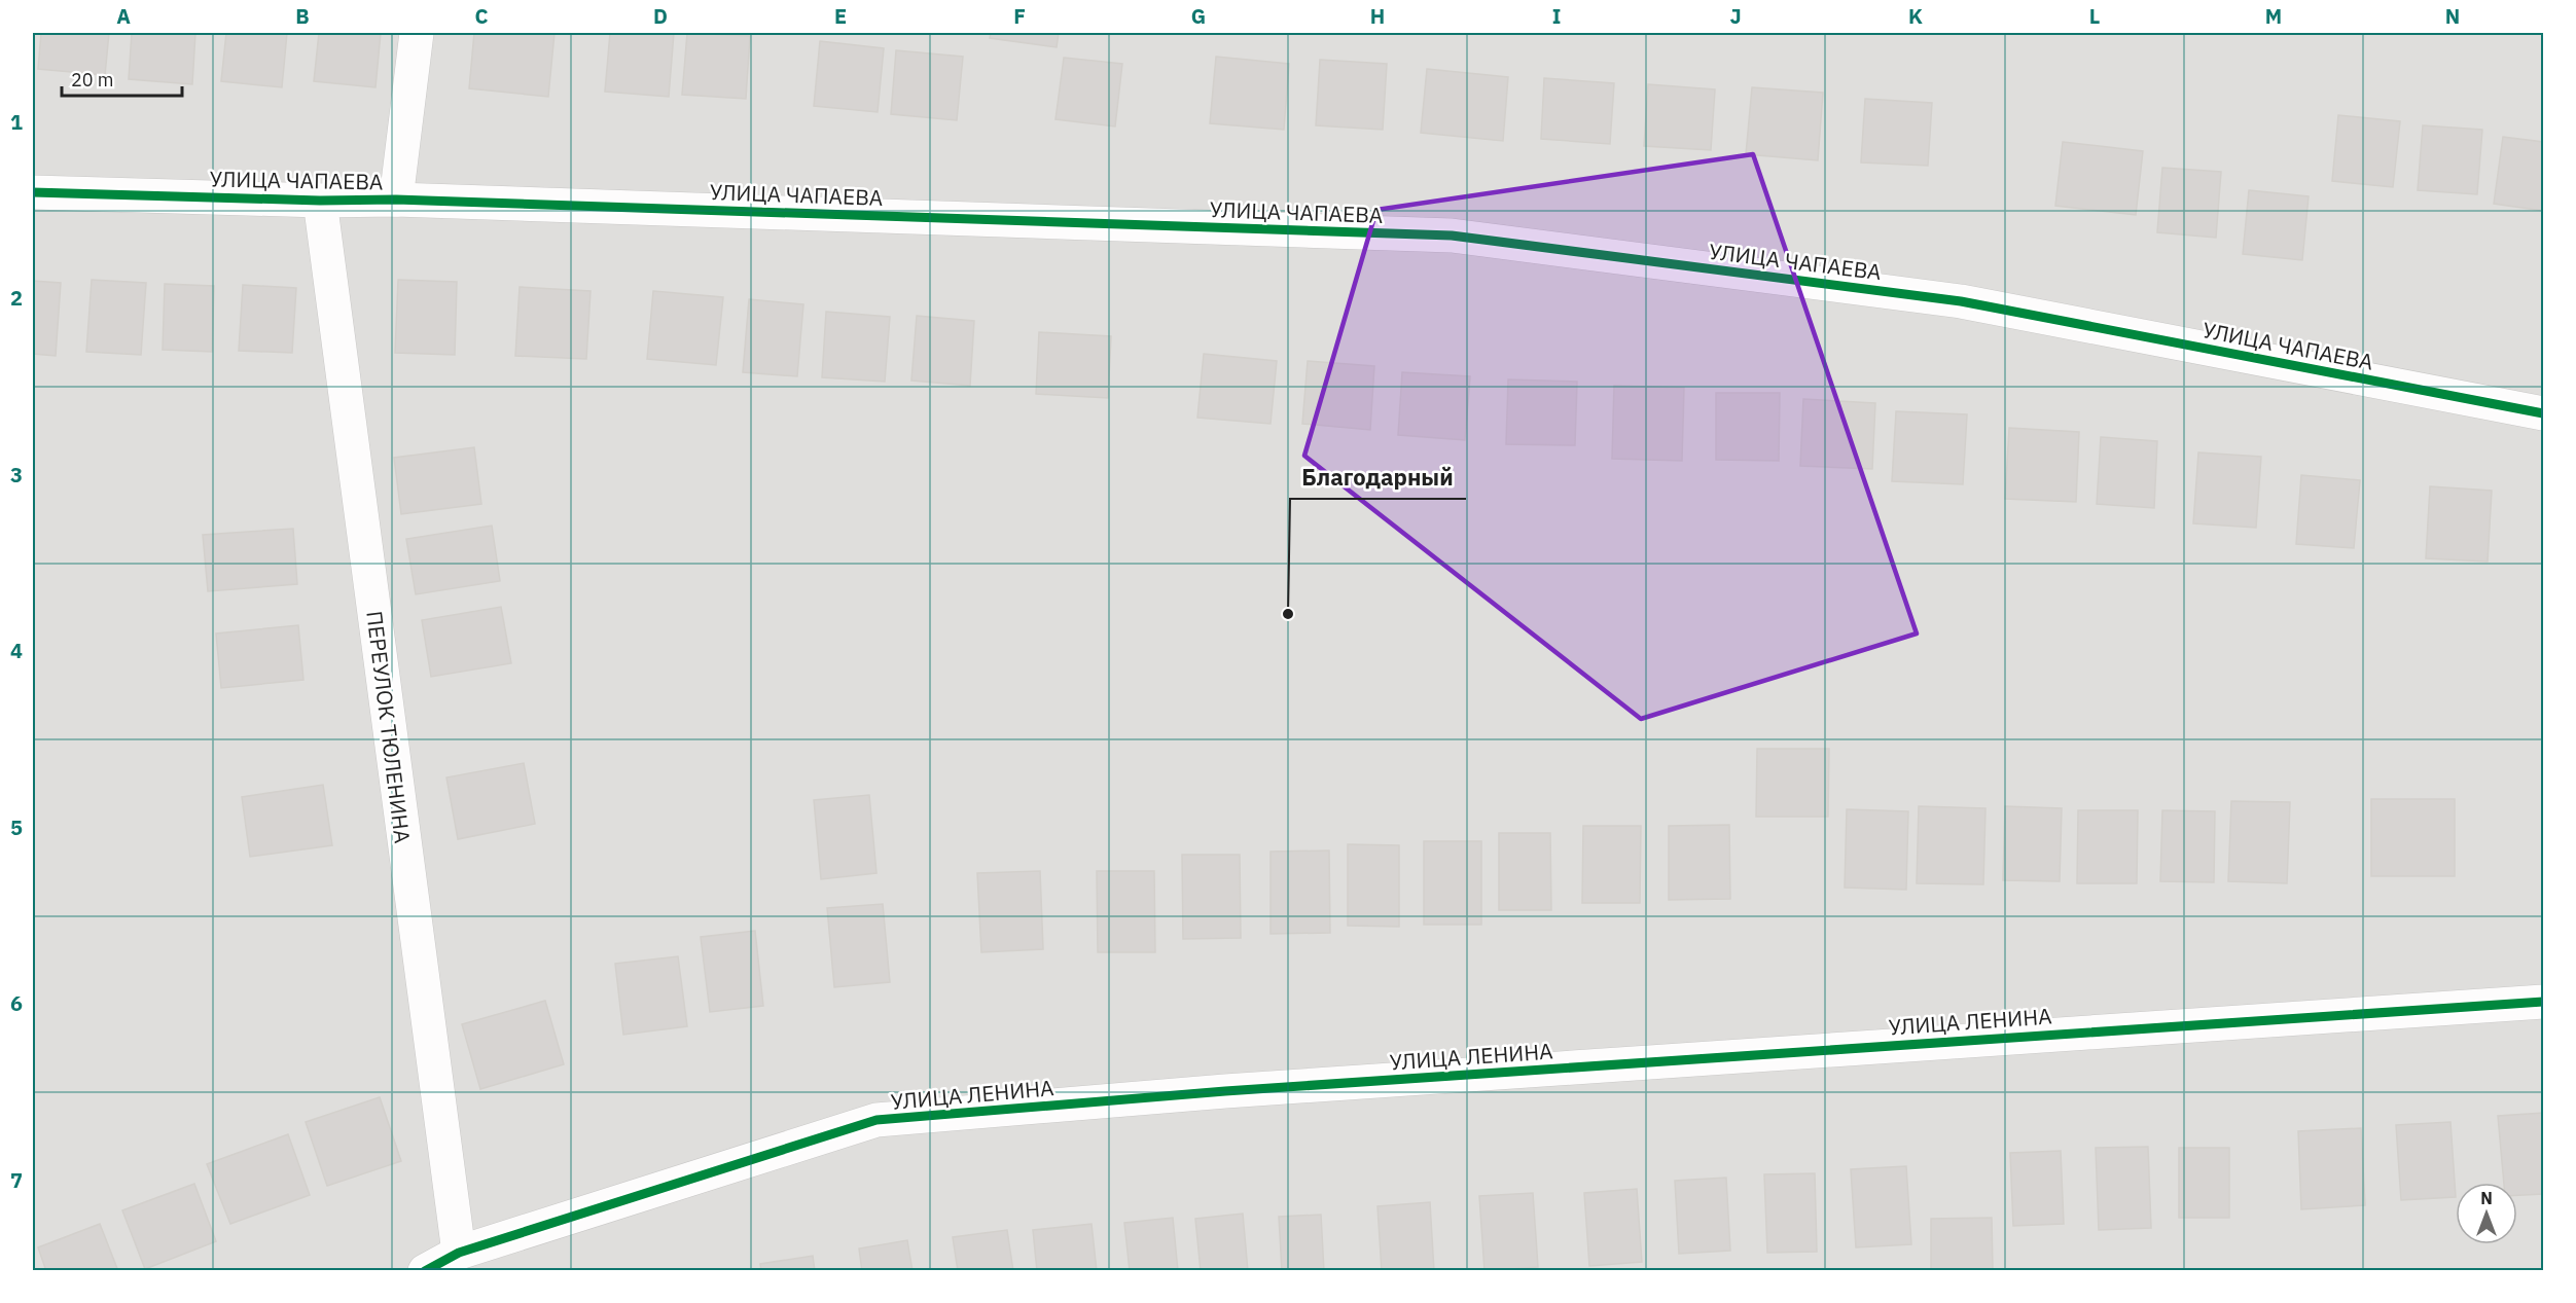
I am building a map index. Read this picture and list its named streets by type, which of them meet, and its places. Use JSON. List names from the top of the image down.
{
  "streets": {
    "street": ["УЛИЦА ЧАПАЕВА", "ПЕРЕУЛОК ТЮЛЕНИНА", "УЛИЦА ЛЕНИНА"]
  },
  "crossings": [
    ["УЛИЦА ЧАПАЕВА", "ПЕРЕУЛОК ТЮЛЕНИНА"],
    ["ПЕРЕУЛОК ТЮЛЕНИНА", "УЛИЦА ЛЕНИНА"]
  ],
  "places": ["Благодарный"],
  "scale_bar": "20 m",
  "north": "top",
  "grid": {
    "columns": [
      "A",
      "B",
      "C",
      "D",
      "E",
      "F",
      "G",
      "H",
      "I",
      "J",
      "K",
      "L",
      "M",
      "N"
    ],
    "rows": [
      "1",
      "2",
      "3",
      "4",
      "5",
      "6",
      "7"
    ]
  }
}
